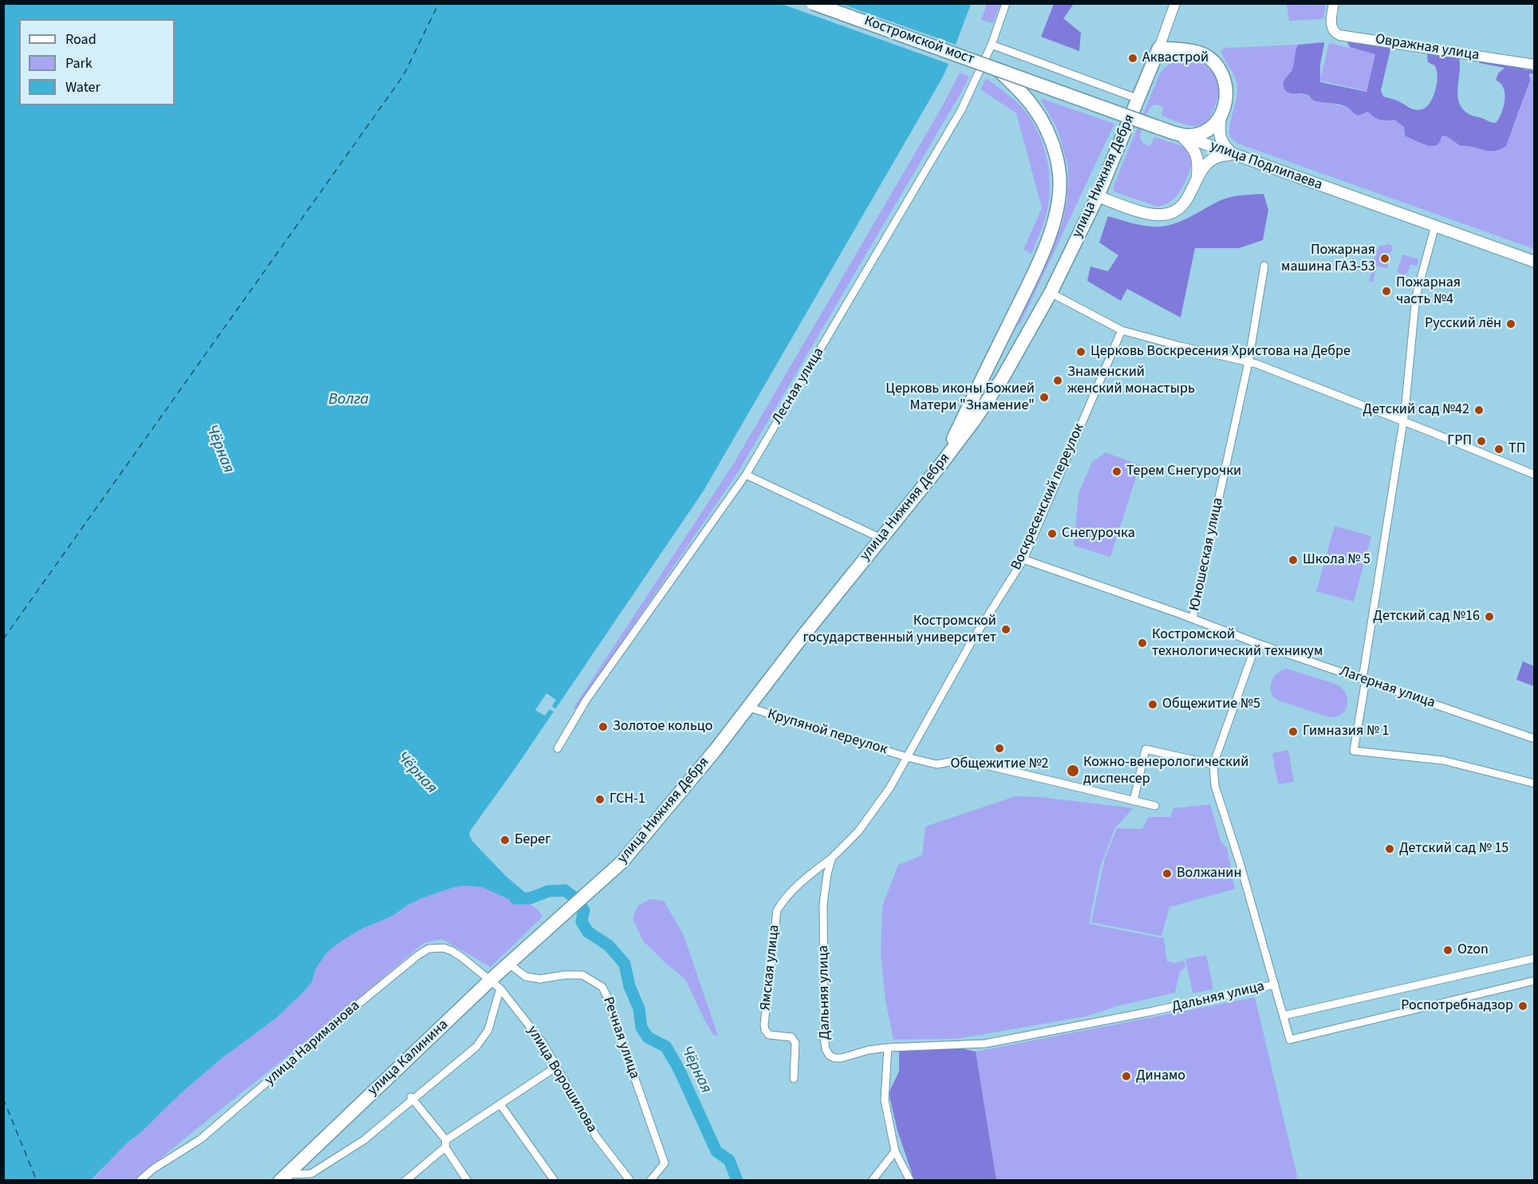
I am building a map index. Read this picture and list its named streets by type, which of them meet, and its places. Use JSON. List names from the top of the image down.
{
  "streets": {
    "highway": [
      "Костромской мост",
      "улица Подлипаева",
      "улица Нижняя Дебря",
      "улица Калинина"
    ],
    "street": [
      "Овражная улица",
      "Лесная улица",
      "Воскресенский переулок",
      "Юношеская улица",
      "Лагерная улица",
      "Крупяной переулок",
      "Ямская улица",
      "Дальняя улица",
      "Речная улица",
      "улица Нариманова",
      "улица Ворошилова"
    ]
  },
  "crossings": [
    ["Костромской мост", "улица Подлипаева"],
    ["улица Нижняя Дебря", "Крупяной переулок"],
    ["улица Нижняя Дебря", "улица Калинина"],
    ["Воскресенский переулок", "Лагерная улица"],
    ["Воскресенский переулок", "Крупяной переулок"],
    ["Юношеская улица", "Лагерная улица"],
    ["Ямская улица", "Дальняя улица"],
    ["Речная улица", "улица Калинина"],
    ["улица Нариманова", "улица Калинина"],
    ["улица Нариманова", "улица Ворошилова"],
    ["улица Калинина", "улица Ворошилова"]
  ],
  "water": ["Волга", "Чёрная"],
  "places": [
    "Аквастрой",
    "Пожарная машина ГАЗ-53",
    "Пожарная часть №4",
    "Русский лён",
    "Церковь Воскресения Христова на Дебре",
    "Знаменский женский монастырь",
    "Церковь иконы Божией Матери \"Знамение\"",
    "Детский сад №42",
    "ГРП",
    "ТП",
    "Терем Cнегурочки",
    "Снегурочка",
    "Школа № 5",
    "Детский сад №16",
    "Костромской государственный университет",
    "Костромской технологический техникум",
    "Общежитие №5",
    "Золотое кольцо",
    "Гимназия № 1",
    "Общежитие №2",
    "Кожно-венерологический диспенсер",
    "ГСН-1",
    "Берег",
    "Детский сад № 15",
    "Волжанин",
    "Ozon",
    "Роспотребнадзор",
    "Динамо"
  ],
  "legend": ["Road", "Park", "Water"]
}
